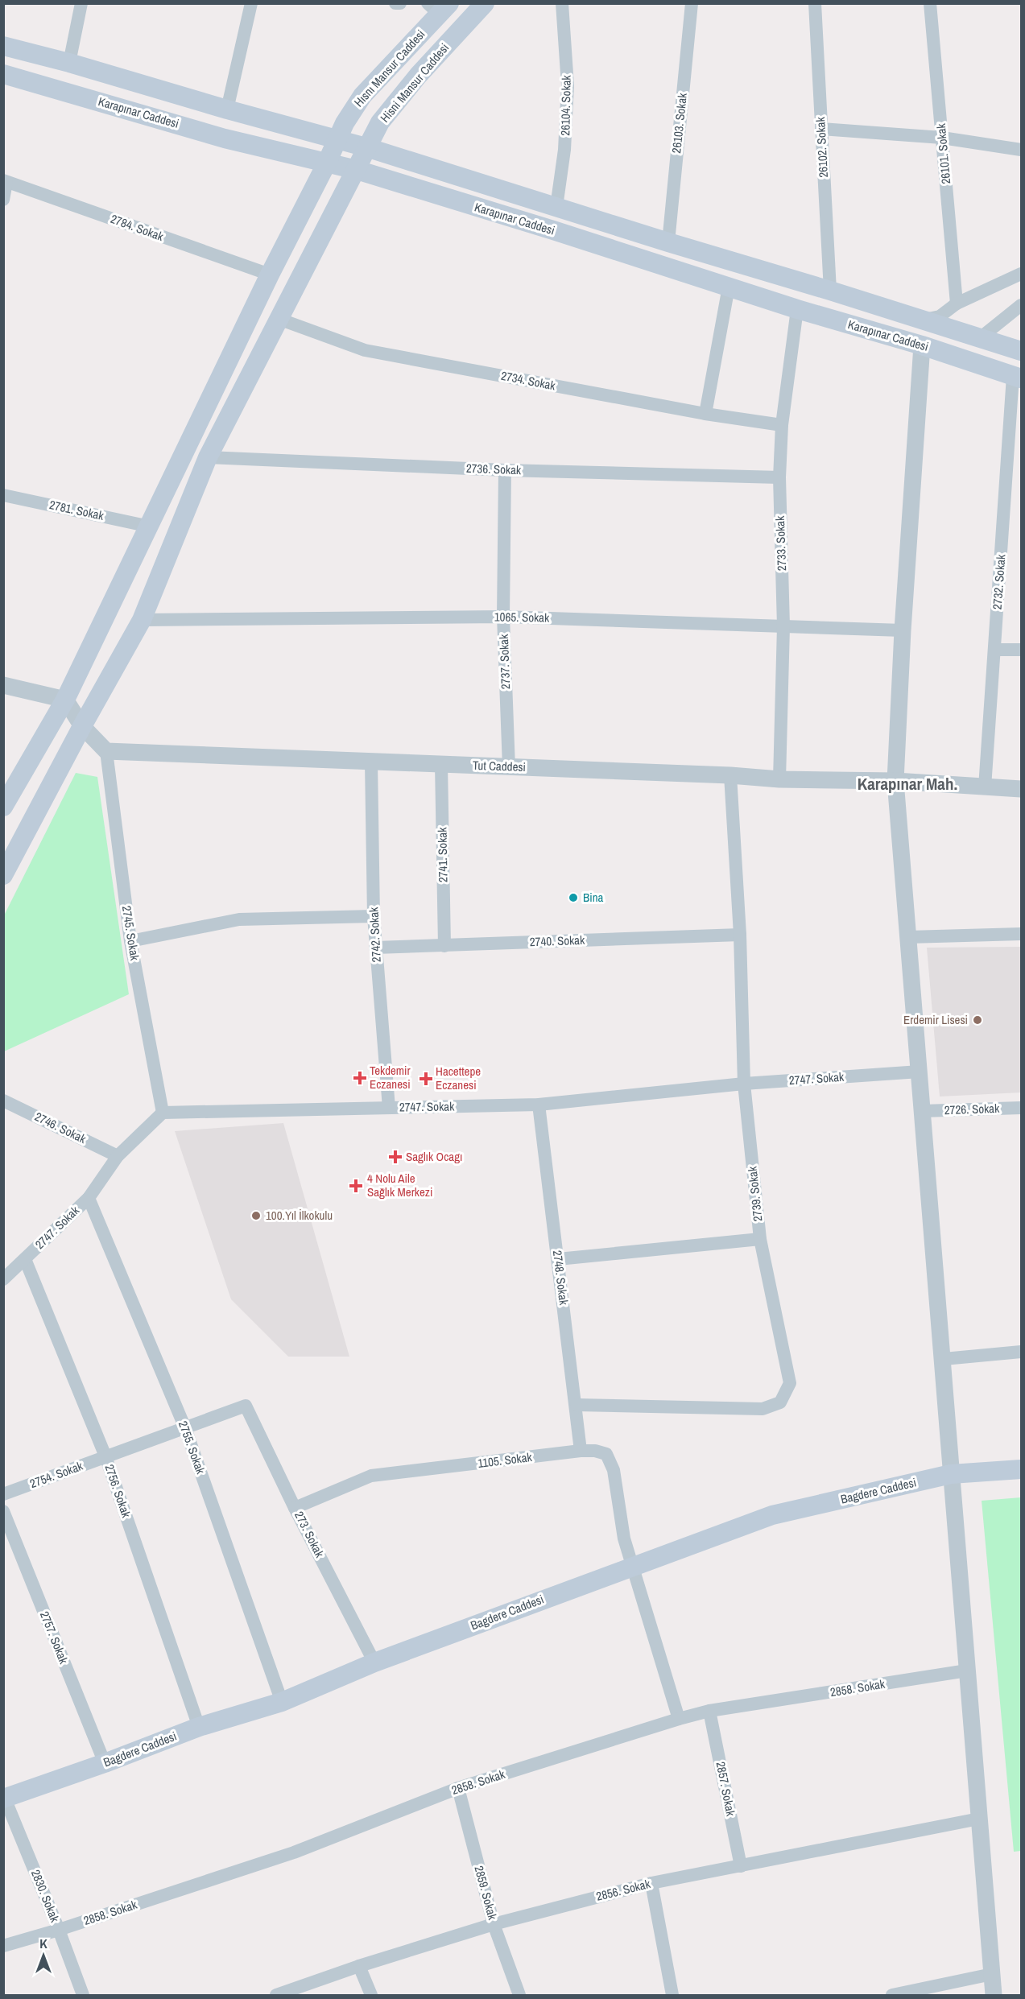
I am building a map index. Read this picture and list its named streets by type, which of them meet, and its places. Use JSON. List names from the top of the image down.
{
  "streets": {
    "main road": [
      "Hısnı Mansur Caddesi",
      "Hisni Mansur Caddesi",
      "Karapınar Caddesi",
      "Bagdere Caddesi"
    ],
    "street": [
      "26104. Sokak",
      "26103. Sokak",
      "26102. Sokak",
      "26101. Sokak",
      "2784. Sokak",
      "2734. Sokak",
      "2736. Sokak",
      "2781. Sokak",
      "2733. Sokak",
      "2732. Sokak",
      "1065. Sokak",
      "2737. Sokak",
      "Tut Caddesi",
      "2741. Sokak",
      "2745. Sokak",
      "2742. Sokak",
      "2740. Sokak",
      "2747. Sokak",
      "2726. Sokak",
      "2746. Sokak",
      "2739. Sokak",
      "2748. Sokak",
      "2755. Sokak",
      "1105. Sokak",
      "2754. Sokak",
      "2756. Sokak",
      "273. Sokak",
      "2757. Sokak",
      "2858. Sokak",
      "2857. Sokak",
      "2856. Sokak",
      "2859. Sokak",
      "2830. Sokak"
    ]
  },
  "crossings": [
    ["Hısnı Mansur Caddesi", "Karapınar Caddesi"],
    ["Hısnı Mansur Caddesi", "2784. Sokak"],
    ["Hısnı Mansur Caddesi", "2781. Sokak"],
    ["Hisni Mansur Caddesi", "Karapınar Caddesi"],
    ["Hisni Mansur Caddesi", "2734. Sokak"],
    ["Hisni Mansur Caddesi", "2736. Sokak"],
    ["Hisni Mansur Caddesi", "1065. Sokak"],
    ["26104. Sokak", "Karapınar Caddesi"],
    ["Karapınar Caddesi", "26103. Sokak"],
    ["Karapınar Caddesi", "26102. Sokak"],
    ["Karapınar Caddesi", "2733. Sokak"],
    ["Karapınar Caddesi", "2732. Sokak"],
    ["2734. Sokak", "2733. Sokak"],
    ["2736. Sokak", "2733. Sokak"],
    ["2736. Sokak", "2737. Sokak"],
    ["2733. Sokak", "1065. Sokak"],
    ["2733. Sokak", "Tut Caddesi"],
    ["2732. Sokak", "Tut Caddesi"],
    ["1065. Sokak", "2737. Sokak"],
    ["2737. Sokak", "Tut Caddesi"],
    ["Tut Caddesi", "2741. Sokak"],
    ["Tut Caddesi", "2745. Sokak"],
    ["Tut Caddesi", "2742. Sokak"],
    ["Tut Caddesi", "2739. Sokak"],
    ["2741. Sokak", "2740. Sokak"],
    ["2745. Sokak", "2747. Sokak"],
    ["2742. Sokak", "2740. Sokak"],
    ["2742. Sokak", "2747. Sokak"],
    ["2740. Sokak", "2739. Sokak"],
    ["2747. Sokak", "2746. Sokak"],
    ["2747. Sokak", "2739. Sokak"],
    ["2747. Sokak", "2748. Sokak"],
    ["2747. Sokak", "2755. Sokak"],
    ["2747. Sokak", "2756. Sokak"],
    ["2739. Sokak", "2748. Sokak"],
    ["2748. Sokak", "1105. Sokak"],
    ["2755. Sokak", "2754. Sokak"],
    ["2755. Sokak", "Bagdere Caddesi"],
    ["1105. Sokak", "Bagdere Caddesi"],
    ["1105. Sokak", "273. Sokak"],
    ["2754. Sokak", "2756. Sokak"],
    ["2754. Sokak", "273. Sokak"],
    ["2756. Sokak", "Bagdere Caddesi"],
    ["Bagdere Caddesi", "273. Sokak"],
    ["Bagdere Caddesi", "2757. Sokak"],
    ["Bagdere Caddesi", "2830. Sokak"],
    ["2858. Sokak", "2857. Sokak"],
    ["2858. Sokak", "2859. Sokak"],
    ["2858. Sokak", "2830. Sokak"],
    ["2857. Sokak", "2856. Sokak"],
    ["2856. Sokak", "2859. Sokak"]
  ],
  "districts": ["Karapınar Mah."],
  "places": {
    "other": ["Bina", "Erdemir Lisesi", "100.Yıl İlkokulu"],
    "health": [
      "Tekdemir Eczanesi",
      "Hacettepe Eczanesi",
      "Saglık Ocagı",
      "4 Nolu Aile Sağlık Merkezi"
    ]
  },
  "north": "top"
}
